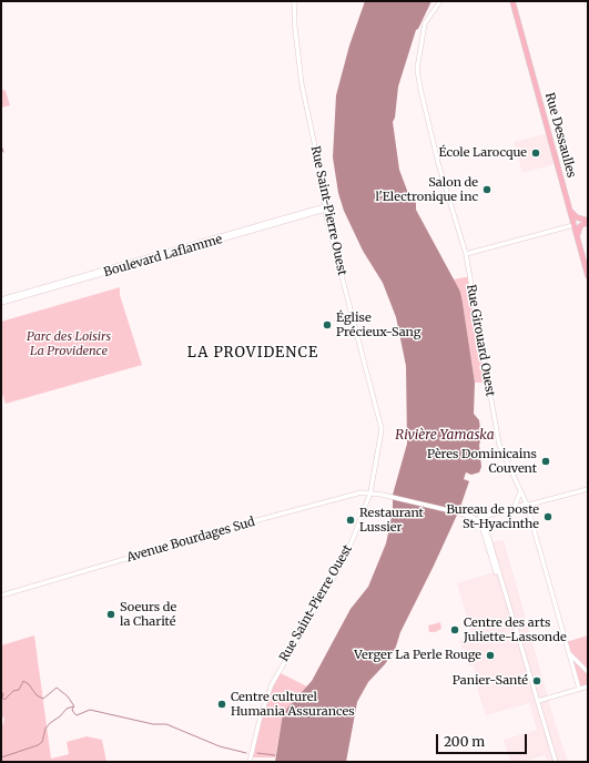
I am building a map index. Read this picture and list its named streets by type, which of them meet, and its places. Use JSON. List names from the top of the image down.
{
  "streets": {
    "main road": ["Rue Dessaulles"],
    "street": [
      "Rue Saint-Pierre Ouest",
      "Boulevard Laflamme",
      "Rue Girouard Ouest",
      "Avenue Bourdages Sud"
    ]
  },
  "crossings": [
    ["Rue Saint-Pierre Ouest", "Boulevard Laflamme"],
    ["Rue Saint-Pierre Ouest", "Avenue Bourdages Sud"]
  ],
  "districts": ["LA PROVIDENCE"],
  "water": ["Rivière Yamaska"],
  "parks": ["Parc des Loisirs La Providence"],
  "places": [
    "École Larocque",
    "Salon de l'Electronique inc",
    "Église Précieux-Sang",
    "Pères Dominicains Couvent",
    "Bureau de poste St-Hyacinthe",
    "Restaurant Lussier",
    "Soeurs de la Charité",
    "Centre des arts Juliette-Lassonde",
    "Verger La Perle Rouge",
    "Panier-Santé",
    "Centre culturel Humania Assurances"
  ],
  "scale_bar": "200 m"
}
